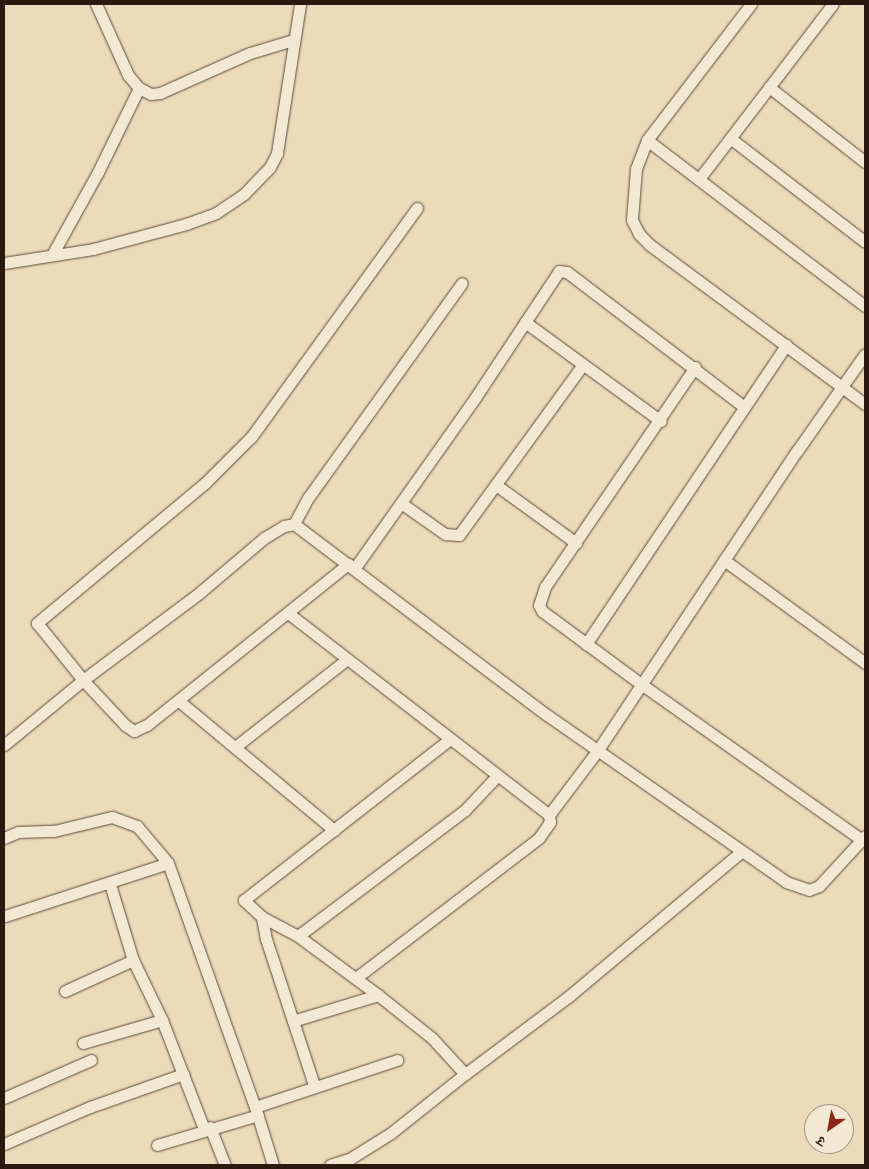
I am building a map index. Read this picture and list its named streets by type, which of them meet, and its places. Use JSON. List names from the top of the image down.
{
  "north": "bottom left"
}
